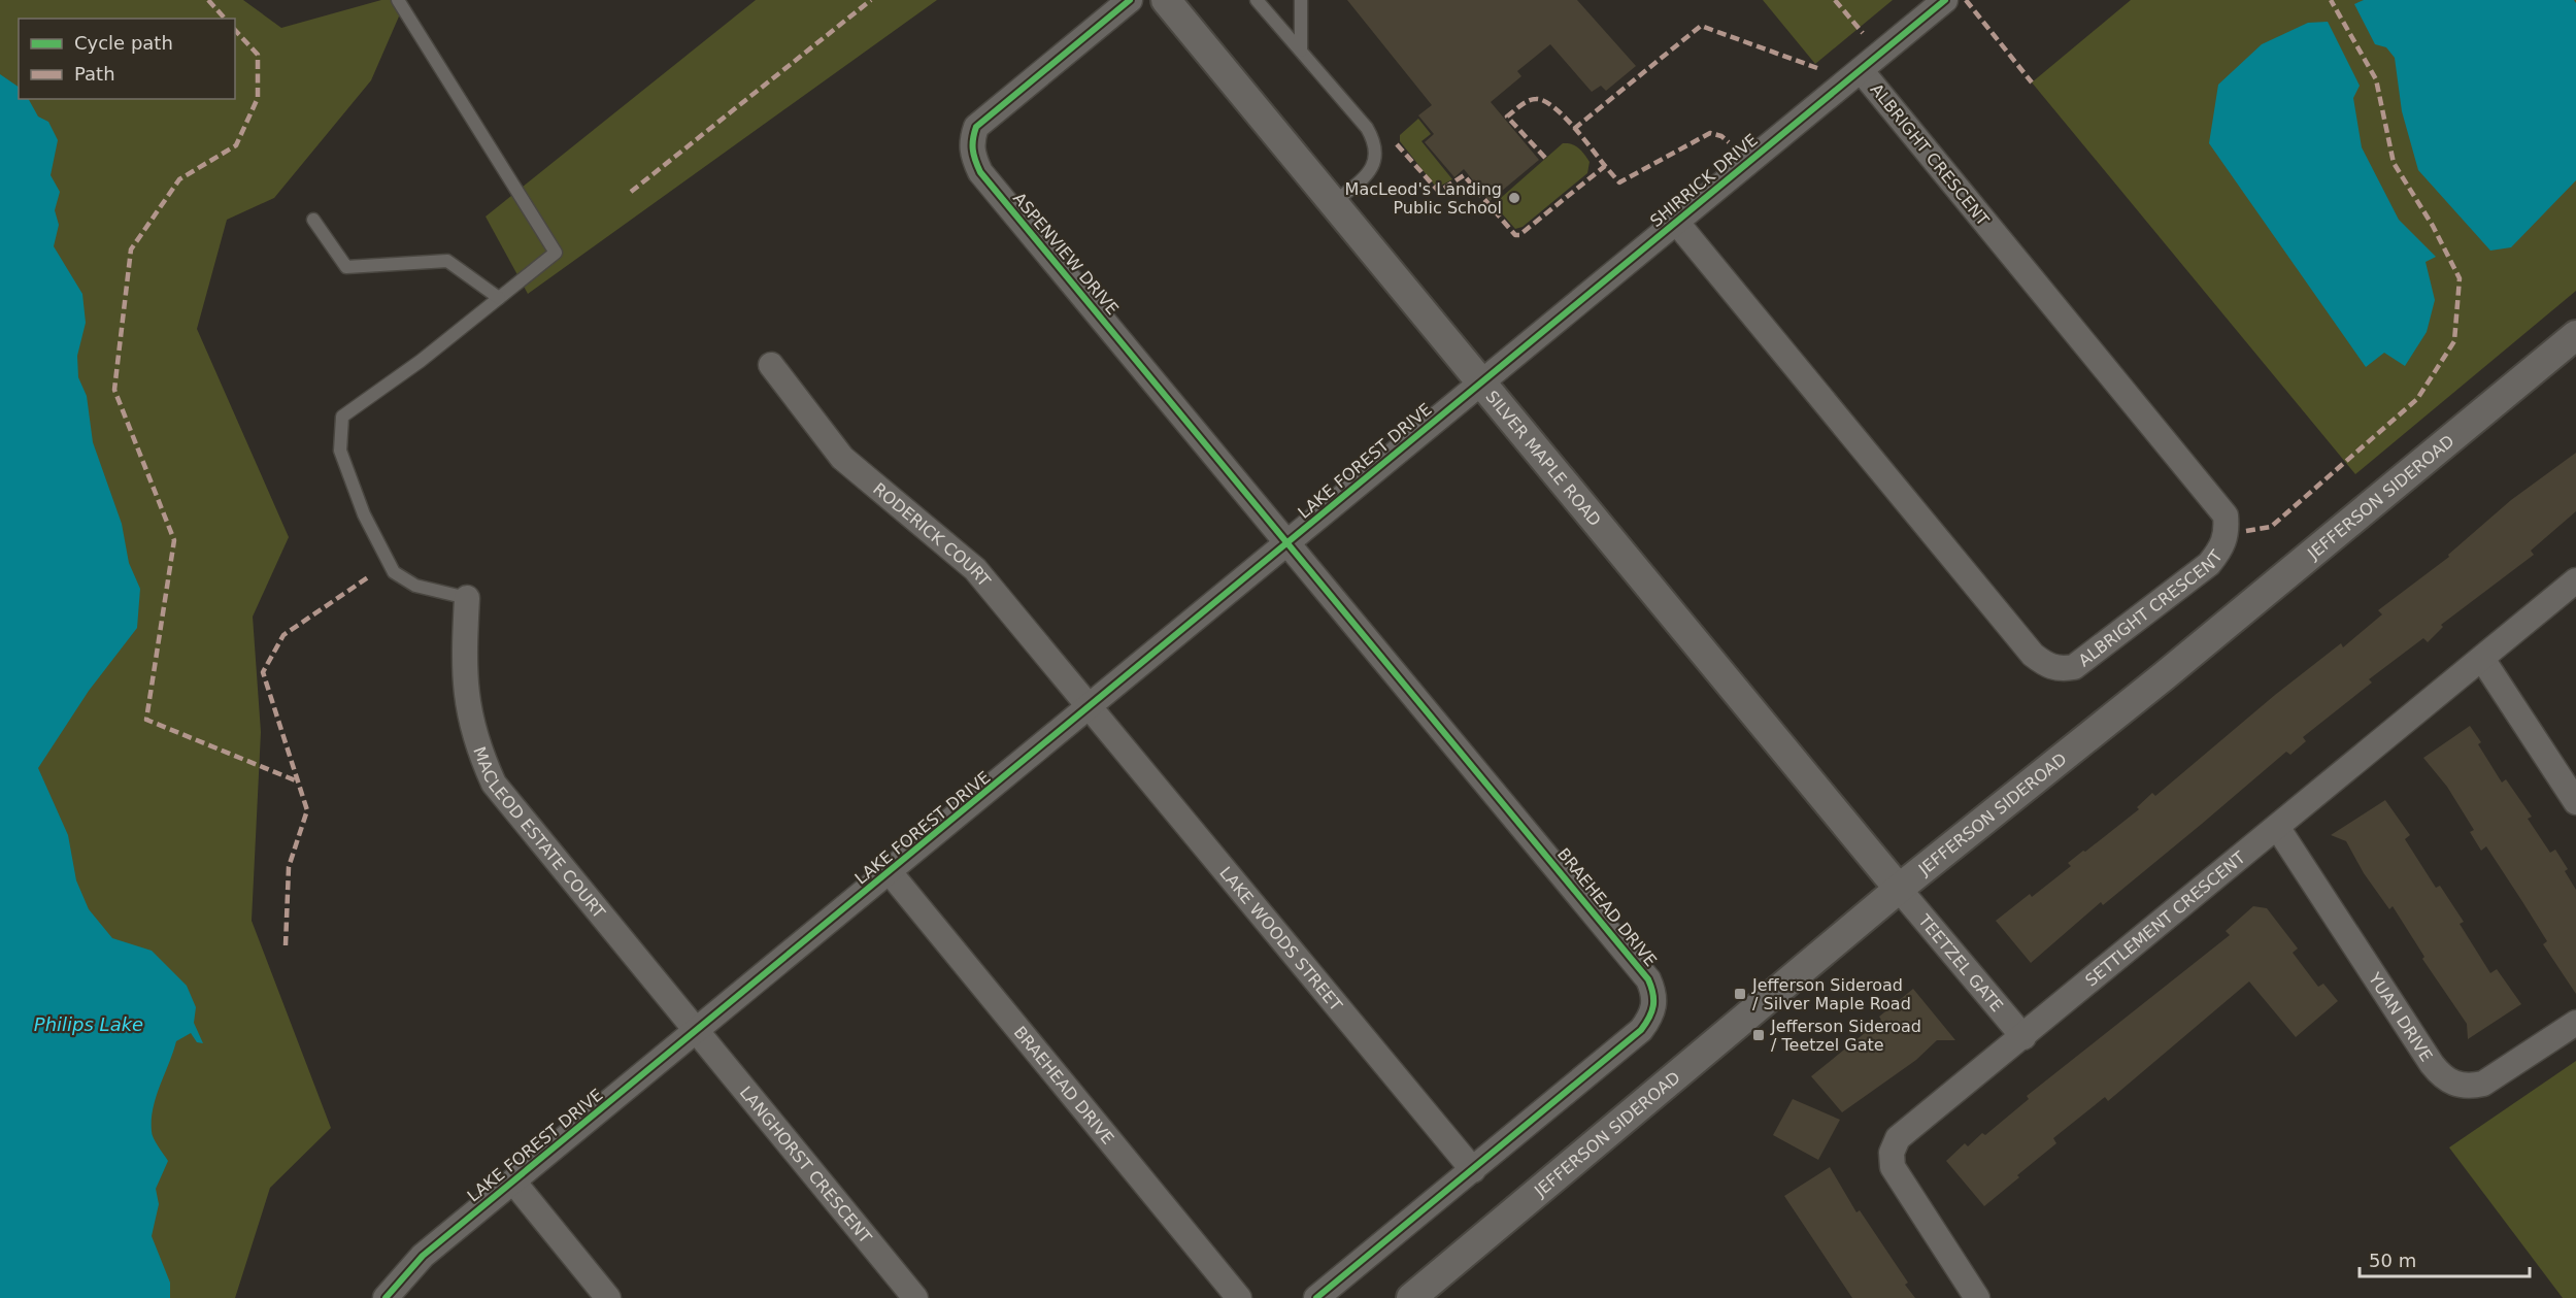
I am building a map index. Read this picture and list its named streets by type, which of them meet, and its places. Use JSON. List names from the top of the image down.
{
  "streets": {
    "street": [
      "ALBRIGHT CRESCENT",
      "SHIRRICK DRIVE",
      "ASPENVIEW DRIVE",
      "SILVER MAPLE ROAD",
      "LAKE FOREST DRIVE",
      "JEFFERSON SIDEROAD",
      "RODERICK COURT",
      "MACLEOD ESTATE COURT",
      "BRAEHEAD DRIVE",
      "SETTLEMENT CRESCENT",
      "LAKE WOODS STREET",
      "TEETZEL GATE",
      "YUAN DRIVE",
      "LANGHORST CRESCENT"
    ]
  },
  "crossings": [
    ["ALBRIGHT CRESCENT", "SHIRRICK DRIVE"],
    ["SHIRRICK DRIVE", "SILVER MAPLE ROAD"],
    ["SHIRRICK DRIVE", "LAKE FOREST DRIVE"],
    ["ASPENVIEW DRIVE", "LAKE FOREST DRIVE"],
    ["ASPENVIEW DRIVE", "BRAEHEAD DRIVE"],
    ["SILVER MAPLE ROAD", "LAKE FOREST DRIVE"],
    ["SILVER MAPLE ROAD", "JEFFERSON SIDEROAD"],
    ["SILVER MAPLE ROAD", "TEETZEL GATE"],
    ["LAKE FOREST DRIVE", "RODERICK COURT"],
    ["LAKE FOREST DRIVE", "MACLEOD ESTATE COURT"],
    ["LAKE FOREST DRIVE", "BRAEHEAD DRIVE"],
    ["LAKE FOREST DRIVE", "LAKE WOODS STREET"],
    ["LAKE FOREST DRIVE", "LANGHORST CRESCENT"],
    ["JEFFERSON SIDEROAD", "TEETZEL GATE"],
    ["RODERICK COURT", "LAKE WOODS STREET"],
    ["MACLEOD ESTATE COURT", "LANGHORST CRESCENT"],
    ["BRAEHEAD DRIVE", "LAKE WOODS STREET"],
    ["SETTLEMENT CRESCENT", "TEETZEL GATE"],
    ["SETTLEMENT CRESCENT", "YUAN DRIVE"]
  ],
  "water": ["Philips Lake"],
  "places": {
    "other": ["MacLeod's Landing Public School"],
    "transit": ["Jefferson Sideroad / Silver Maple Road", "Jefferson Sideroad / Teetzel Gate"]
  },
  "legend": ["Cycle path", "Path"],
  "scale_bar": "50 m"
}
